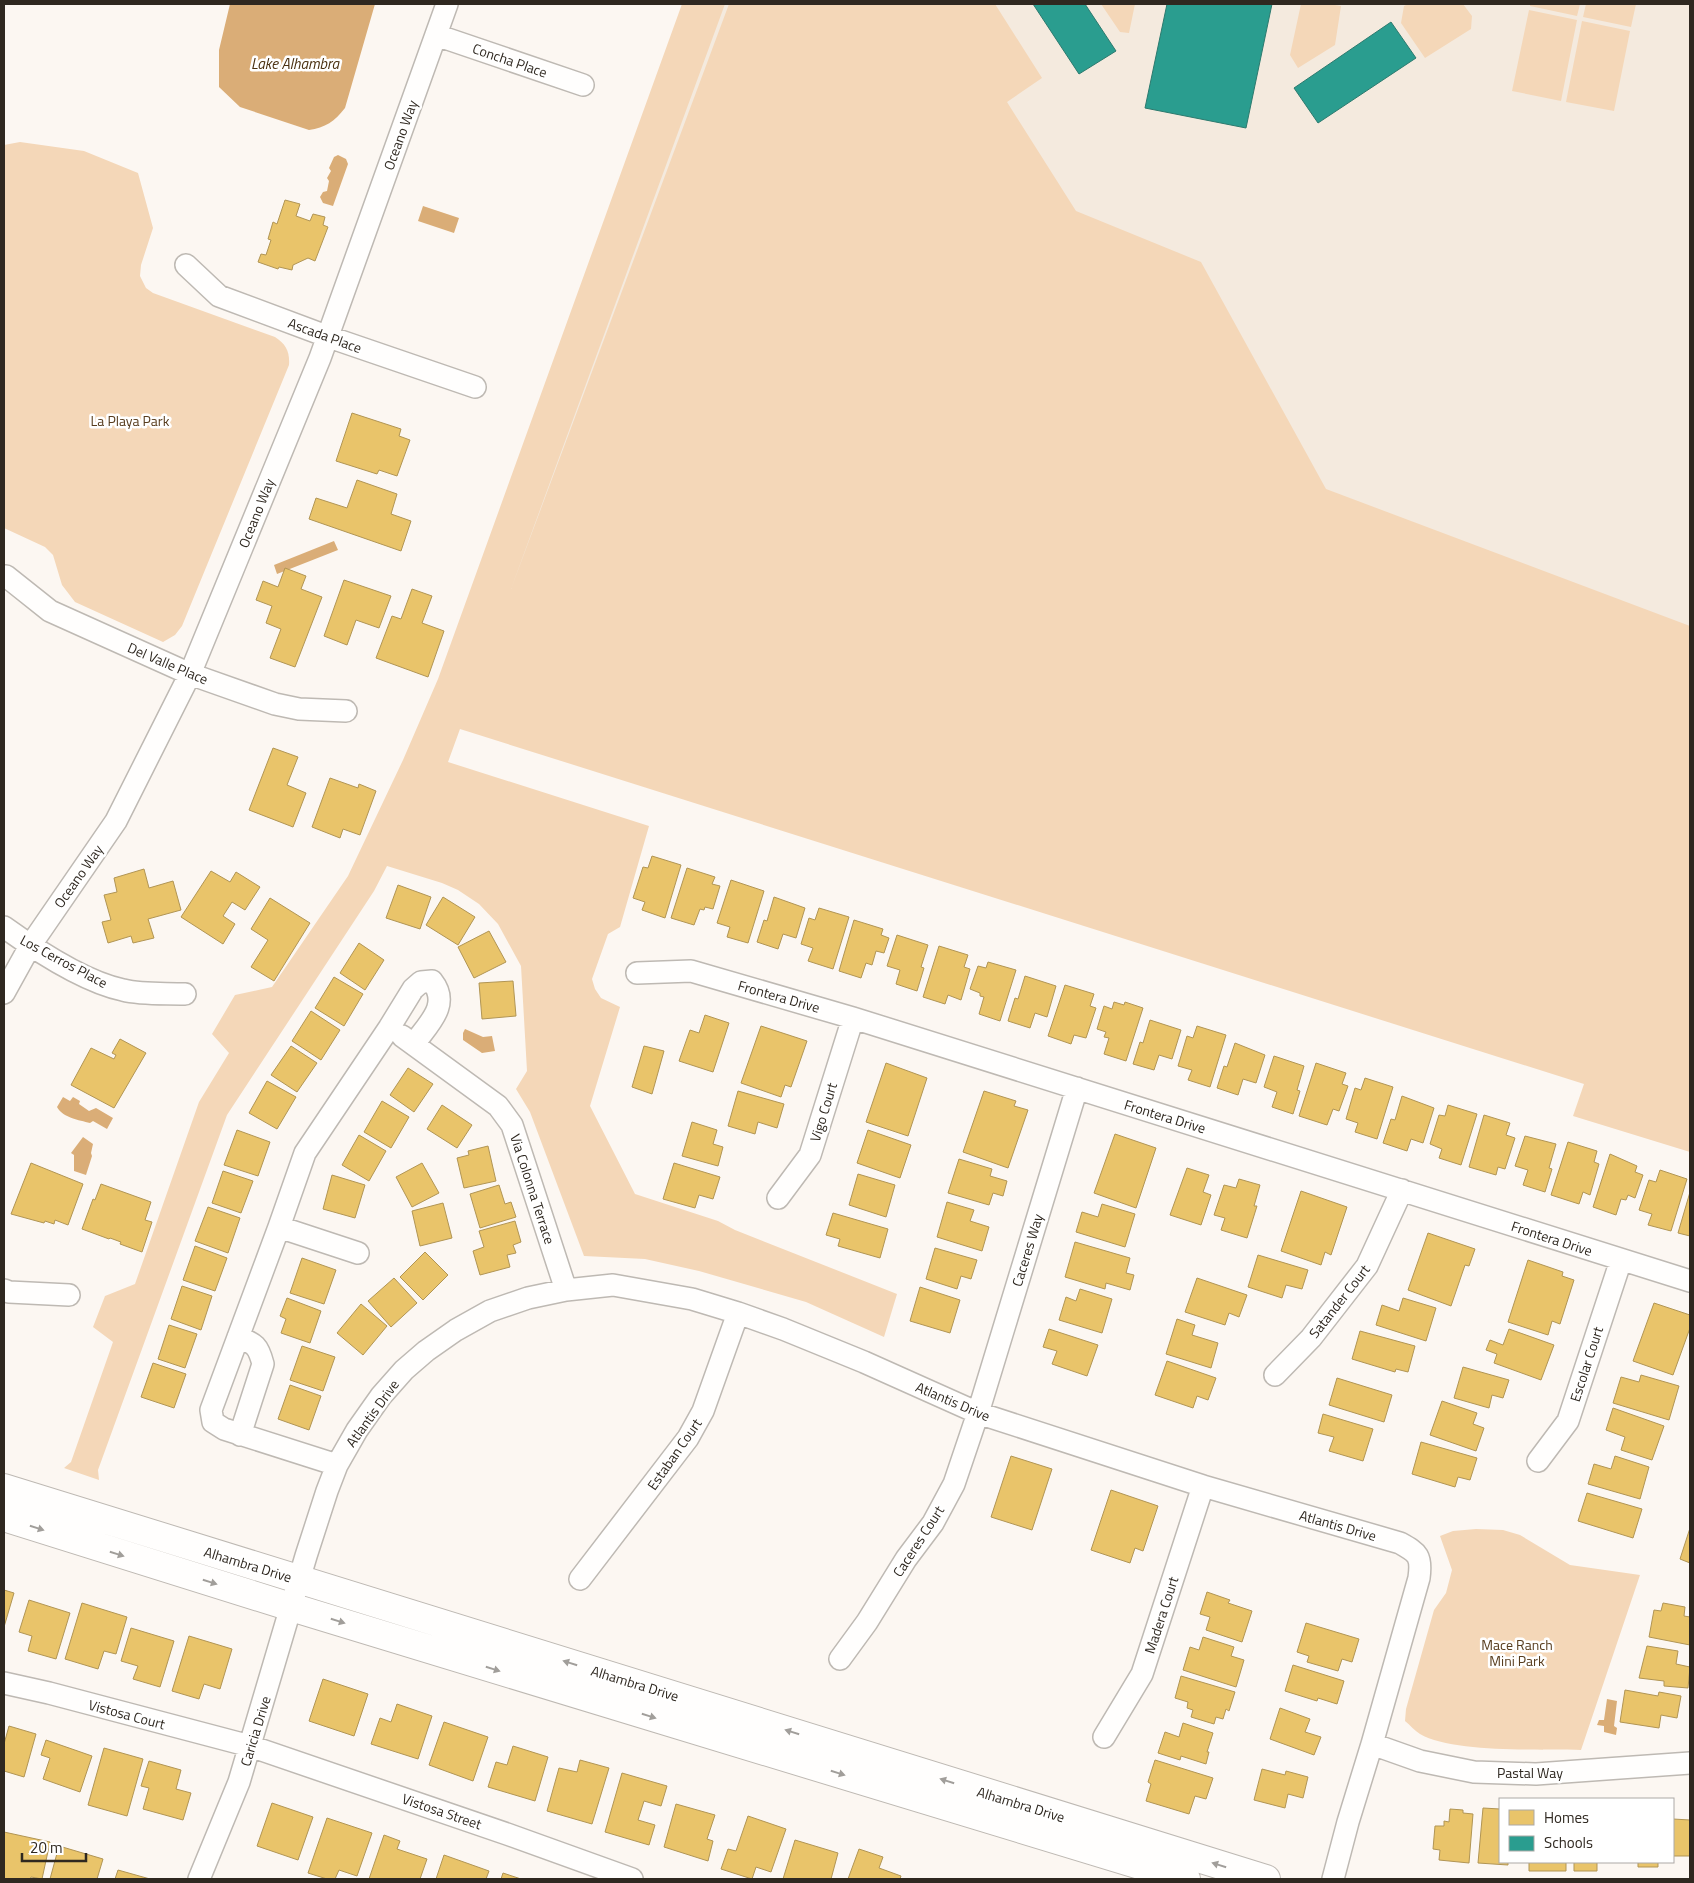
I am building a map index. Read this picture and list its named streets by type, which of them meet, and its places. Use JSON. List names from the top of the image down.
{
  "streets": {
    "main road": ["Alhambra Drive"],
    "street": [
      "Concha Place",
      "Oceano Way",
      "Ascada Place",
      "Del Valle Place",
      "Los Cerros Place",
      "Frontera Drive",
      "Vigo Court",
      "Via Colonna Terrace",
      "Caceres Way",
      "Satander Court",
      "Escolar Court",
      "Atlantis Drive",
      "Estaban Court",
      "Caceres Court",
      "Madera Court",
      "Vistosa Court",
      "Caricia Drive",
      "Pastal Way",
      "Vistosa Street"
    ]
  },
  "crossings": [
    ["Concha Place", "Oceano Way"],
    ["Oceano Way", "Ascada Place"],
    ["Oceano Way", "Del Valle Place"],
    ["Oceano Way", "Los Cerros Place"],
    ["Frontera Drive", "Vigo Court"],
    ["Frontera Drive", "Caceres Way"],
    ["Frontera Drive", "Satander Court"],
    ["Frontera Drive", "Escolar Court"],
    ["Via Colonna Terrace", "Atlantis Drive"],
    ["Caceres Way", "Atlantis Drive"],
    ["Caceres Way", "Caceres Court"],
    ["Atlantis Drive", "Estaban Court"],
    ["Atlantis Drive", "Caceres Court"],
    ["Atlantis Drive", "Alhambra Drive"],
    ["Atlantis Drive", "Madera Court"],
    ["Atlantis Drive", "Caricia Drive"],
    ["Atlantis Drive", "Pastal Way"],
    ["Alhambra Drive", "Caricia Drive"],
    ["Vistosa Court", "Caricia Drive"],
    ["Vistosa Court", "Vistosa Street"],
    ["Caricia Drive", "Vistosa Street"]
  ],
  "water": ["Lake Alhambra"],
  "parks": ["La Playa Park", "Mace Ranch Mini Park"],
  "legend": ["Homes", "Schools"],
  "scale_bar": "20 m"
}
